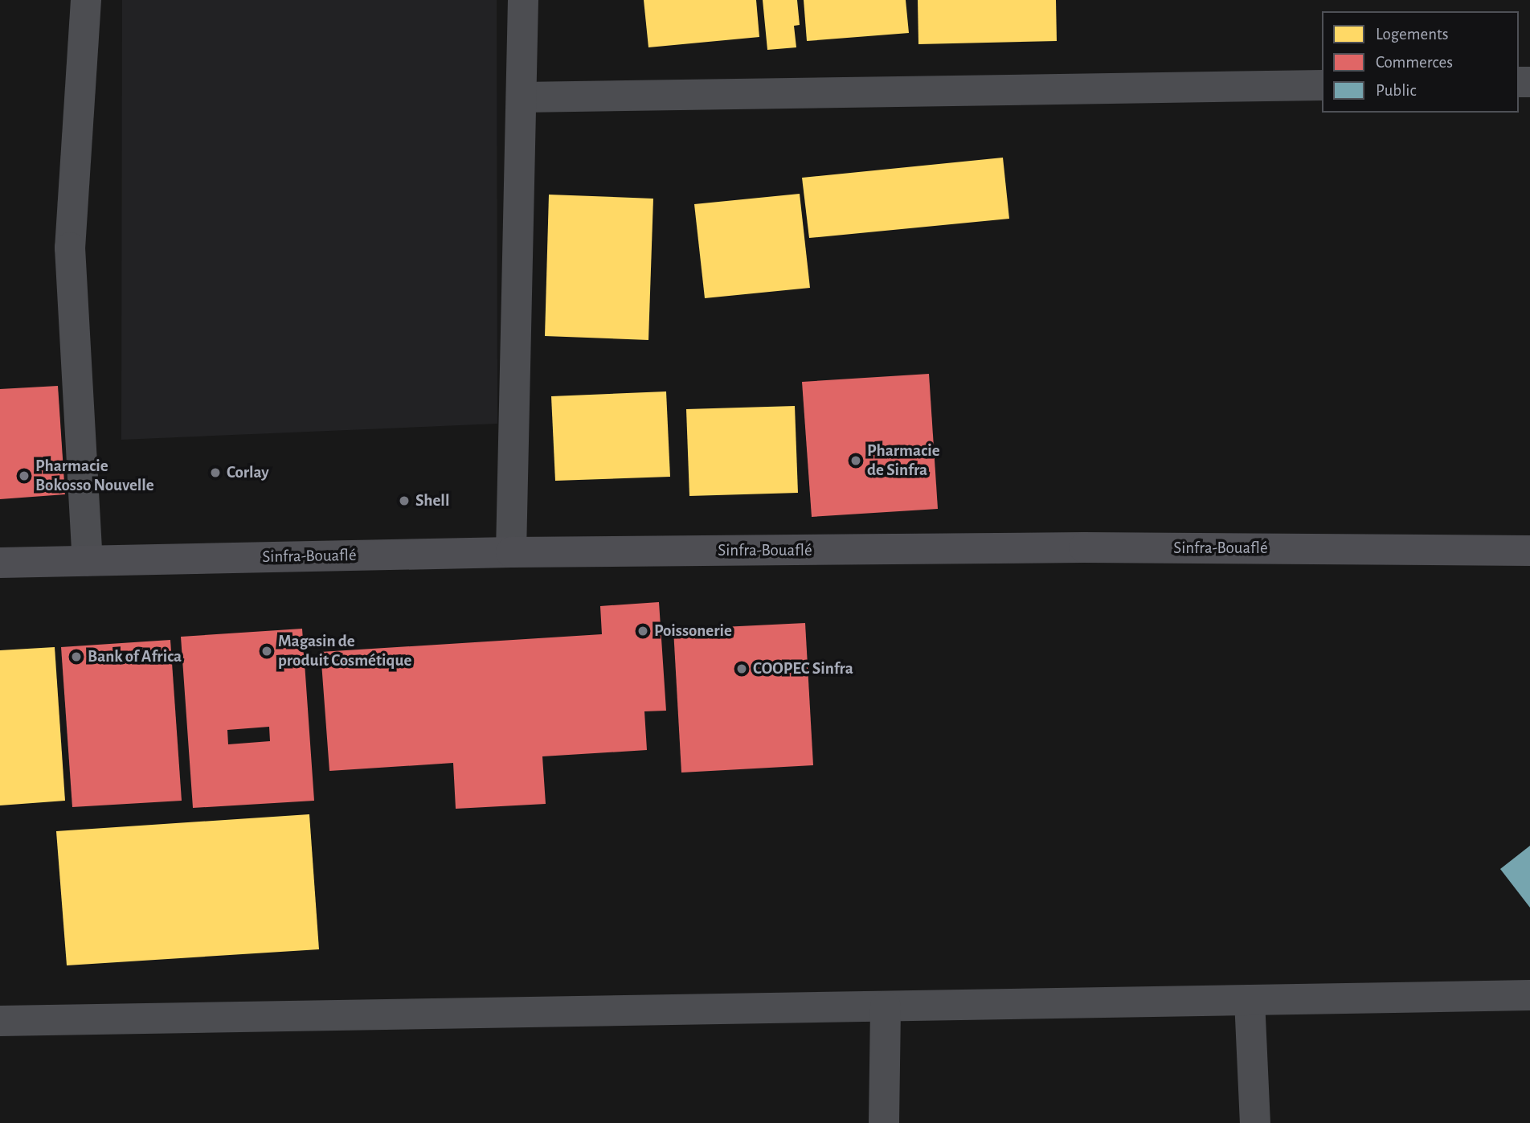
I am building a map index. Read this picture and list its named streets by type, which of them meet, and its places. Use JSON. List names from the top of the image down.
{
  "streets": {
    "main road": ["Sinfra-Bouaflé"]
  },
  "places": [
    "Pharmacie de Sinfra",
    "Corlay",
    "Pharmacie Bokosso Nouvelle",
    "Shell",
    "Poissonerie",
    "Magasin de produit Cosmétique",
    "Bank of Africa",
    "COOPEC Sinfra"
  ],
  "legend": ["Logements", "Commerces", "Public"]
}
